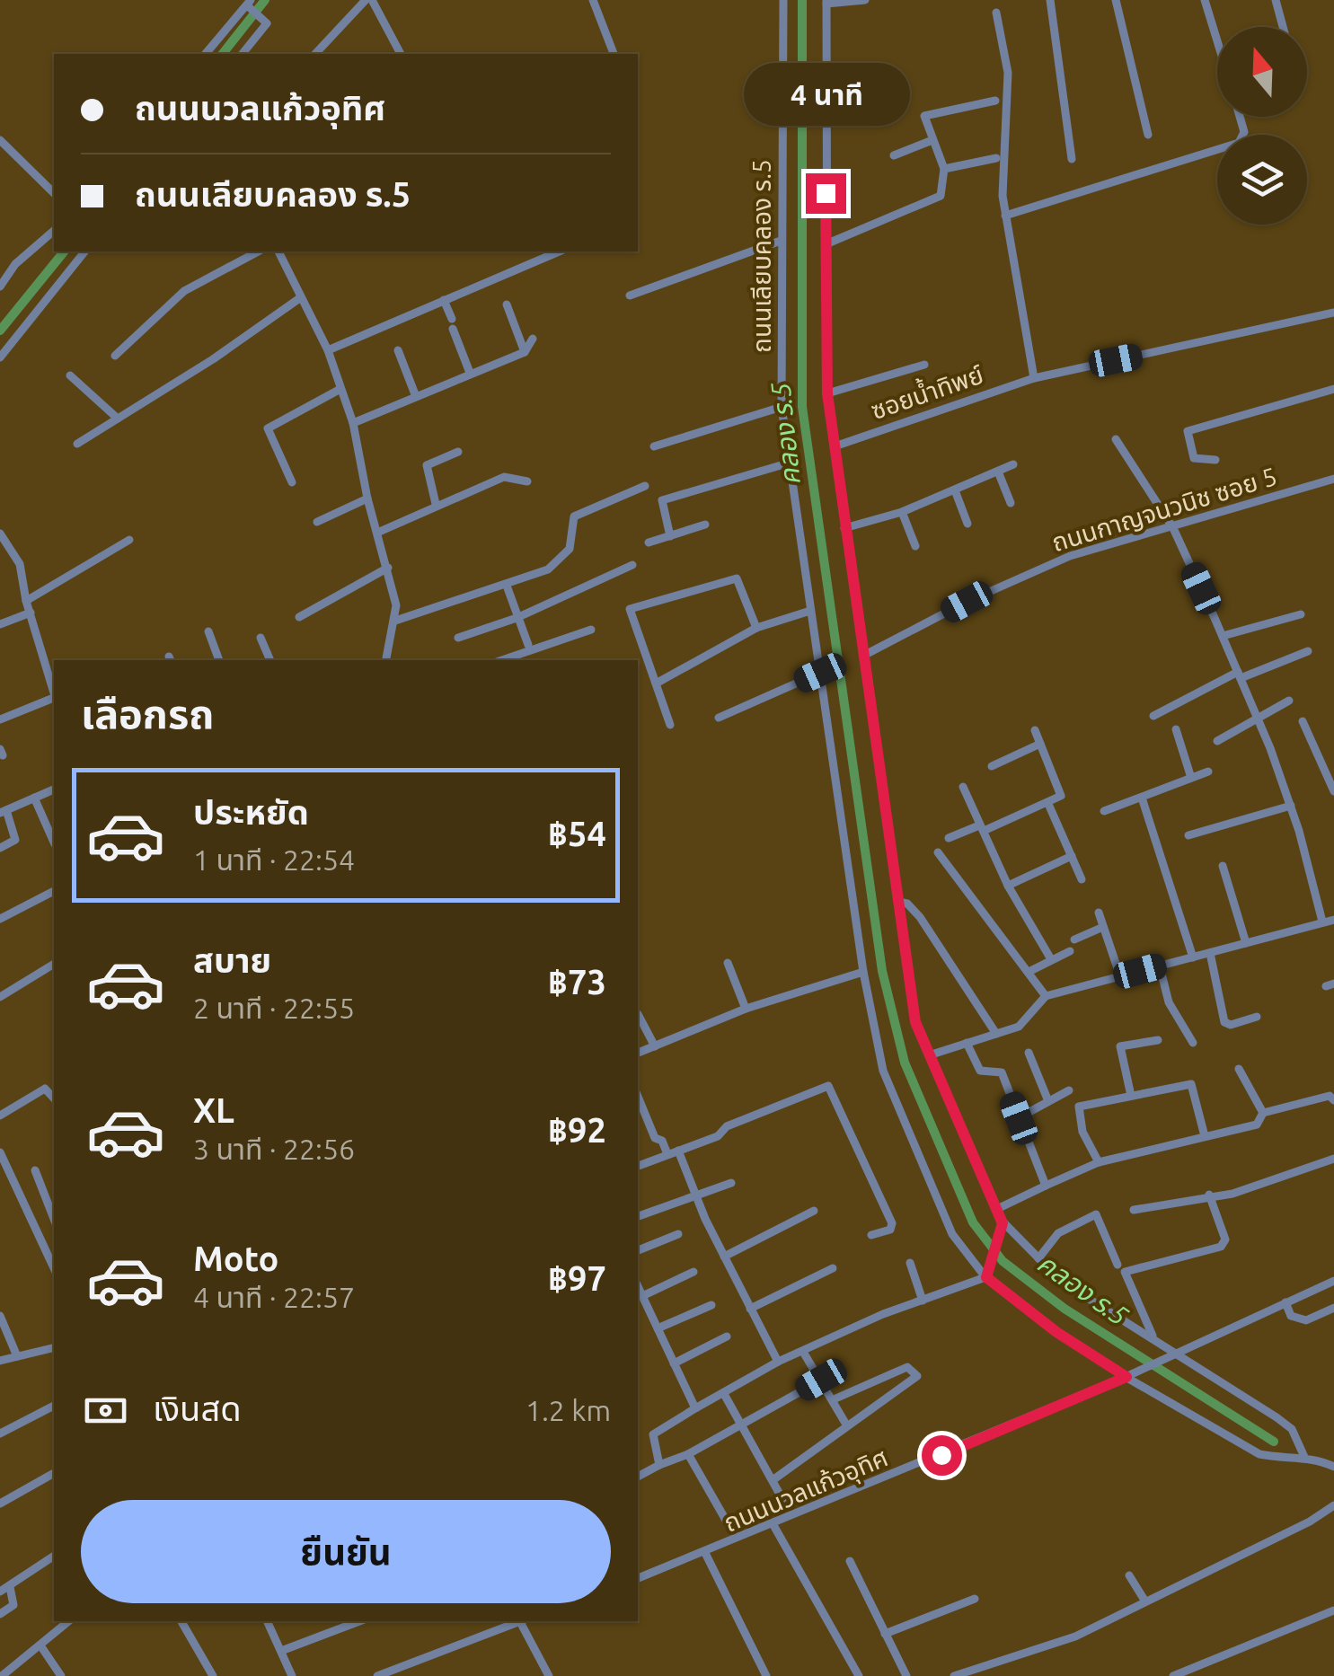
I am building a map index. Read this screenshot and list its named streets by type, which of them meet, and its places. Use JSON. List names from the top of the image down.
{
  "streets": {
    "street": [
      "ถนนเลียบคลอง ร.5",
      "ซอยน้ำทิพย์",
      "ถนนกาญจนวนิช ซอย 5",
      "ถนนนวลแก้วอุทิศ"
    ]
  },
  "crossings": [
    ["ถนนเลียบคลอง ร.5", "ถนนนวลแก้วอุทิศ"]
  ],
  "water": ["คลอง ร.5"],
  "north": "top",
  "page": {
    "banner": ["ถนนนวลแก้วอุทิศ", "ถนนเลียบคลอง ร.5"],
    "bubble": "4 นาที",
    "heading": "เลือกรถ",
    "list": [
      {
        "name": "ประหยัด",
        "note": "1 นาที · 22:54",
        "value": "฿54"
      },
      {
        "name": "สบาย",
        "note": "2 นาที · 22:55",
        "value": "฿73"
      },
      {
        "name": "XL",
        "note": "3 นาที · 22:56",
        "value": "฿92"
      },
      {
        "name": "Moto",
        "note": "4 นาที · 22:57",
        "value": "฿97"
      }
    ],
    "pay": ["เงินสด", "1.2 km"],
    "buttons": "ยืนยัน"
  }
}
